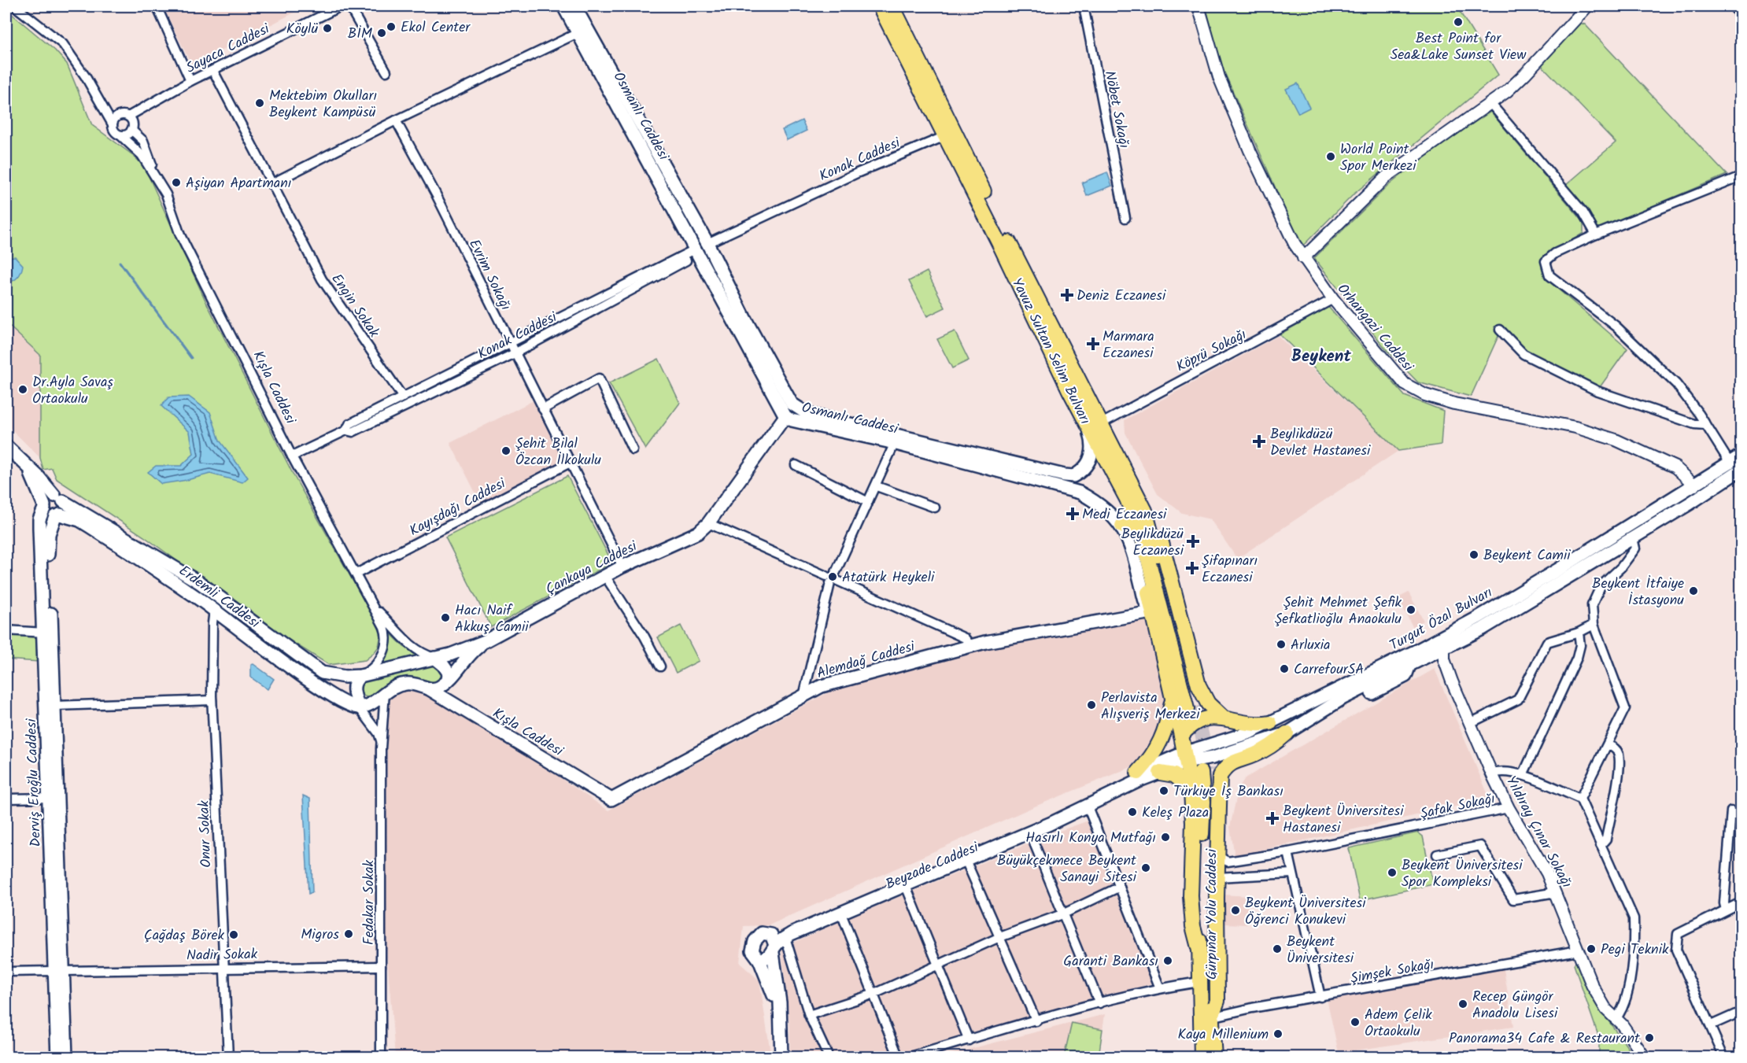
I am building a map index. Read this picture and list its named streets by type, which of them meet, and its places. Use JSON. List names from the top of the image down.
{
  "streets": {
    "main road": [
      "Osmanlı Caddesi",
      "Yavuz Sultan Selim Bulvarı",
      "Kışla Caddesi",
      "Çankaya Caddesi",
      "Erdemli Caddesi",
      "Turgut Özal Bulvarı",
      "Alemdağ Caddesi",
      "Derviş Eroğlu Caddesi",
      "Gürpınar Yolu Caddesi"
    ],
    "street": [
      "Sayaca Caddesi",
      "Nöbet Sokağı",
      "Konak Caddesi",
      "Evrim Sokağı",
      "Engin Sokak",
      "Orhangazi Caddesi",
      "Köprü Sokağı",
      "Kayışdağı Caddesi",
      "Şafak Sokağı",
      "Yıldıray Çınar Sokağı",
      "Onur Sokak",
      "Beyzade Caddesi",
      "Fedakar Sokak",
      "Nadir Sokak",
      "Şimşek Sokağı"
    ]
  },
  "crossings": [
    ["Sayaca Caddesi", "Engin Sokak"],
    ["Osmanlı Caddesi", "Konak Caddesi"],
    ["Osmanlı Caddesi", "Köprü Sokağı"],
    ["Osmanlı Caddesi", "Yavuz Sultan Selim Bulvarı"],
    ["Osmanlı Caddesi", "Çankaya Caddesi"],
    ["Osmanlı Caddesi", "Alemdağ Caddesi"],
    ["Konak Caddesi", "Evrim Sokağı"],
    ["Konak Caddesi", "Engin Sokak"],
    ["Konak Caddesi", "Yavuz Sultan Selim Bulvarı"],
    ["Konak Caddesi", "Kışla Caddesi"],
    ["Evrim Sokağı", "Kayışdağı Caddesi"],
    ["Evrim Sokağı", "Çankaya Caddesi"],
    ["Orhangazi Caddesi", "Köprü Sokağı"],
    ["Orhangazi Caddesi", "Turgut Özal Bulvarı"],
    ["Köprü Sokağı", "Yavuz Sultan Selim Bulvarı"],
    ["Kışla Caddesi", "Kayışdağı Caddesi"],
    ["Kışla Caddesi", "Çankaya Caddesi"],
    ["Kışla Caddesi", "Erdemli Caddesi"],
    ["Kışla Caddesi", "Alemdağ Caddesi"],
    ["Çankaya Caddesi", "Erdemli Caddesi"],
    ["Erdemli Caddesi", "Derviş Eroğlu Caddesi"],
    ["Erdemli Caddesi", "Onur Sokak"],
    ["Turgut Özal Bulvarı", "Yıldıray Çınar Sokağı"],
    ["Turgut Özal Bulvarı", "Beyzade Caddesi"],
    ["Derviş Eroğlu Caddesi", "Nadir Sokak"],
    ["Şafak Sokağı", "Yıldıray Çınar Sokağı"],
    ["Yıldıray Çınar Sokağı", "Şimşek Sokağı"],
    ["Onur Sokak", "Nadir Sokak"],
    ["Fedakar Sokak", "Nadir Sokak"],
    ["Gürpınar Yolu Caddesi", "Şimşek Sokağı"]
  ],
  "districts": ["Beykent"],
  "places": {
    "other": [
      "Best Point for Sea&Lake Sunset View",
      "Ekol Center",
      "Köylü",
      "BİM",
      "Mektebim Okulları Beykent Kampüsü",
      "World Point Spor Merkezi",
      "Aşiyan Apartmanı",
      "Dr.Ayla Savaş Ortaokulu",
      "Şehit Bilal Özcan İlkokulu",
      "Beykent Camii",
      "Atatürk Heykeli",
      "Beykent İtfaiye İstasyonu",
      "Şehit Mehmet Şefik Şefkatlioğlu Anaokulu",
      "Hacı Naif Akkuş Camii",
      "Arluxia",
      "CarrefourSA",
      "Perlavista Alışveriş Merkezi",
      "Türkiye İş Bankası",
      "Keleş Plaza",
      "Hasırlı Konya Mutfağı",
      "Büyükçekmece Beykent Sanayi Sitesi",
      "Beykent Üniversitesi Spor Kompleksi",
      "Beykent Üniversitesi Öğrenci Konukevi",
      "Migros",
      "Çağdaş Börek",
      "Beykent Üniversitesi",
      "Pegi Teknik",
      "Garanti Bankası",
      "Recep Güngör Anadolu Lisesi",
      "Adem Çelik Ortaokulu",
      "Kaya Millenium",
      "Panorama34 Cafe & Restaurant"
    ],
    "health": [
      "Deniz Eczanesi",
      "Marmara Eczanesi",
      "Beylikdüzü Devlet Hastanesi",
      "Medi Eczanesi",
      "Beylikdüzü Eczanesi",
      "Şifapınarı Eczanesi",
      "Beykent Üniversitesi Hastanesi"
    ]
  }
}
